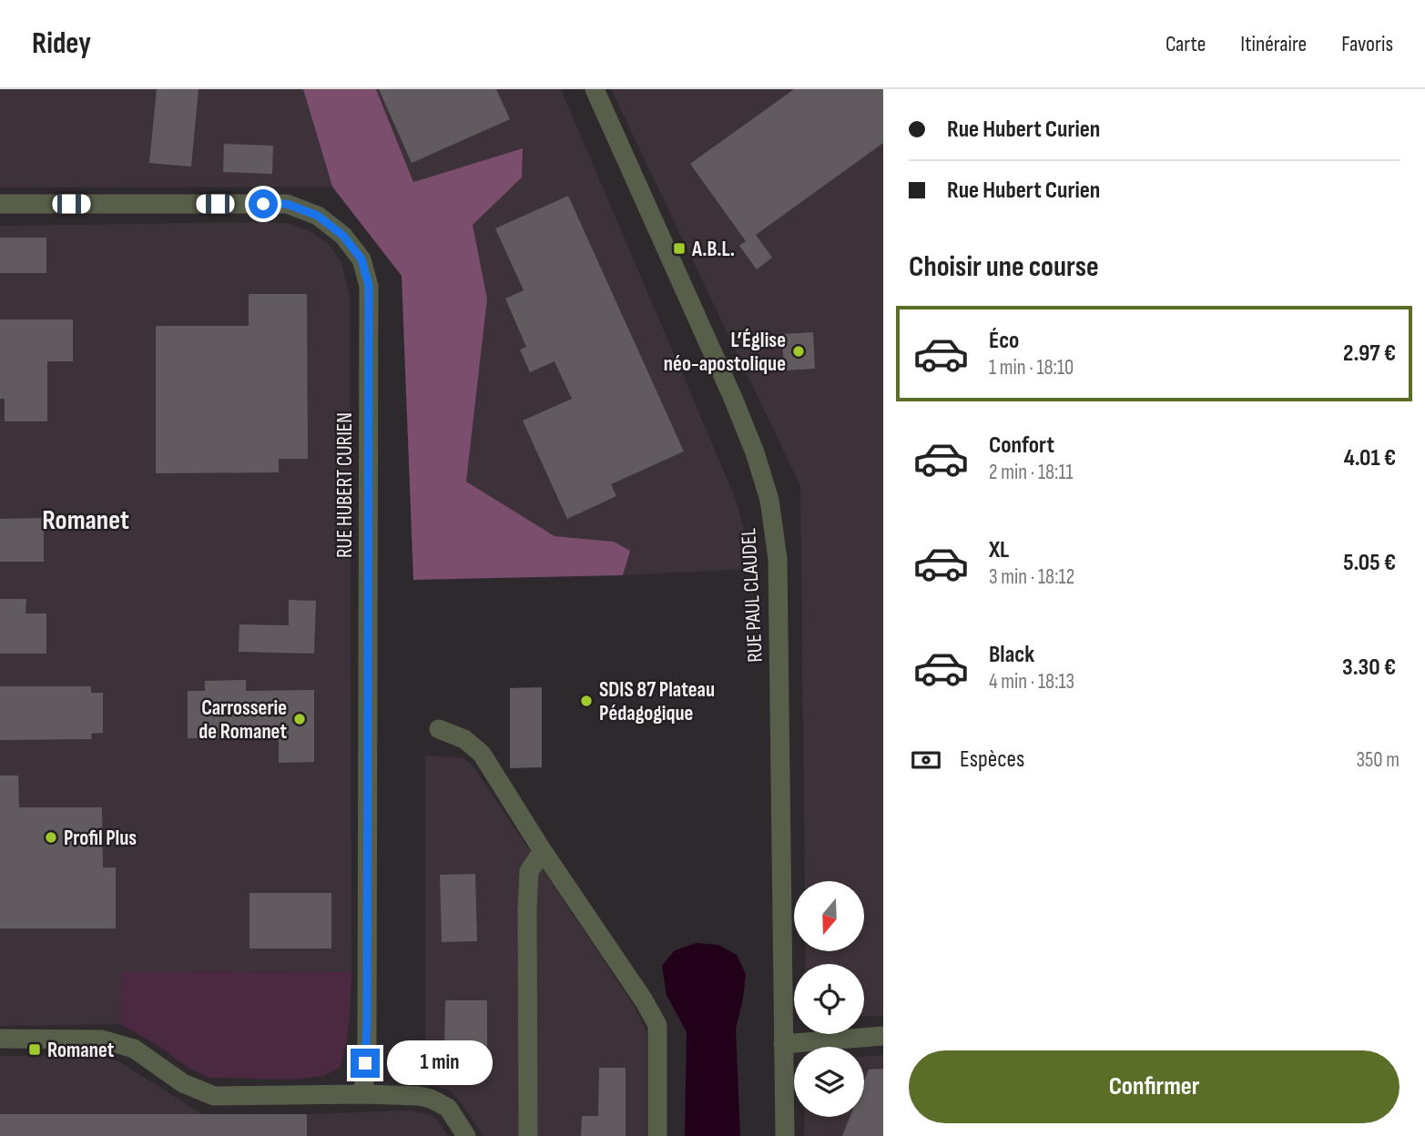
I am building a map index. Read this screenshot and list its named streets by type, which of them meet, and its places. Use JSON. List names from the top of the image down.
{
  "streets": {
    "street": ["RUE HUBERT CURIEN", "RUE PAUL CLAUDEL"]
  },
  "districts": ["Romanet"],
  "places": {
    "transit": ["A.B.L.", "Romanet"],
    "other": [
      "L’Église néo-apostolique",
      "SDIS 87 Plateau Pédagogique",
      "Carrosserie de Romanet",
      "Profil Plus"
    ]
  },
  "north": "bottom",
  "page": {
    "header": "Ridey",
    "nav": ["Carte", "Itinéraire", "Favoris"],
    "banner": ["Rue Hubert Curien", "Rue Hubert Curien"],
    "heading": "Choisir une course",
    "list": [
      {
        "name": "Éco",
        "note": "1 min · 18:10",
        "value": "2.97 €"
      },
      {
        "name": "Confort",
        "note": "2 min · 18:11",
        "value": "4.01 €"
      },
      {
        "name": "XL",
        "note": "3 min · 18:12",
        "value": "5.05 €"
      },
      {
        "name": "Black",
        "note": "4 min · 18:13",
        "value": "3.30 €"
      }
    ],
    "pay": ["Espèces", "350 m"],
    "buttons": "Confirmer",
    "bubble": "1 min"
  }
}
